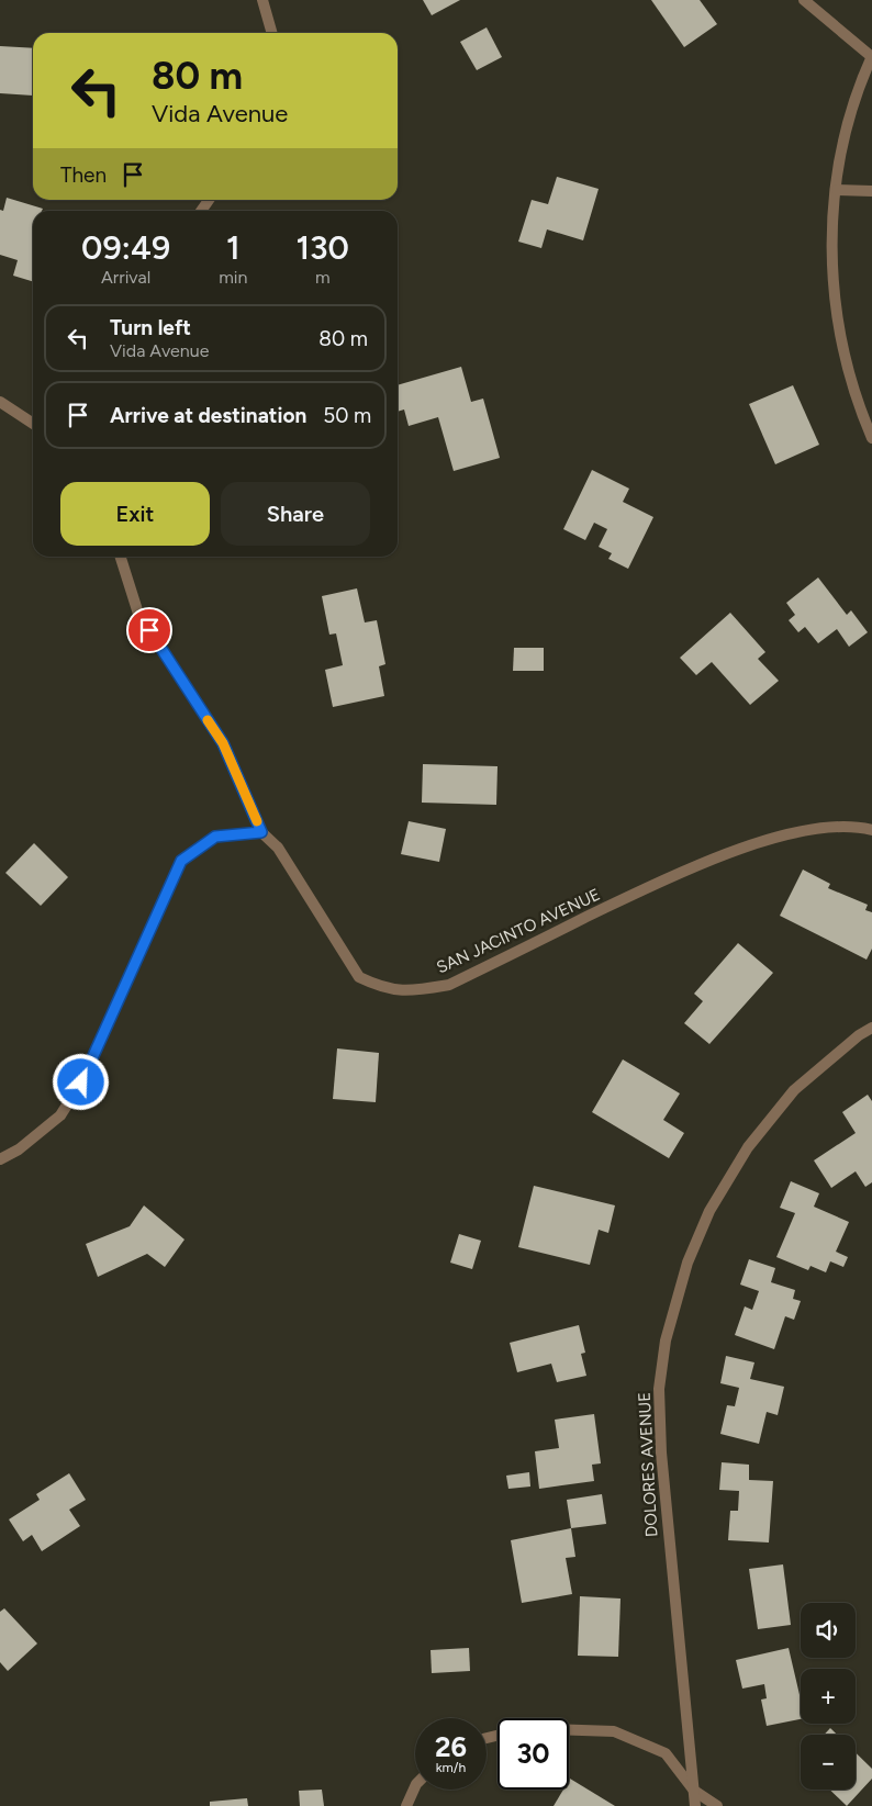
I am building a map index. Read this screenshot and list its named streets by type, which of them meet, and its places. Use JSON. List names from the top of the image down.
{
  "streets": {
    "street": ["SAN JACINTO AVENUE", "DOLORES AVENUE"]
  },
  "page": {
    "turn": ["80 m", "Vida Avenue"],
    "then": "Then",
    "eta": [
      "09:49",
      "Arrival",
      "1",
      "min",
      "130",
      "m"
    ],
    "list": [
      {
        "name": "Turn left",
        "note": "Vida Avenue",
        "value": "80 m"
      },
      {
        "name": "Arrive at destination",
        "value": "50 m"
      }
    ],
    "buttons": ["Exit", "Share"],
    "map_buttons": ["+", "−"],
    "speed": "26 km/h",
    "limit": "30"
  }
}
